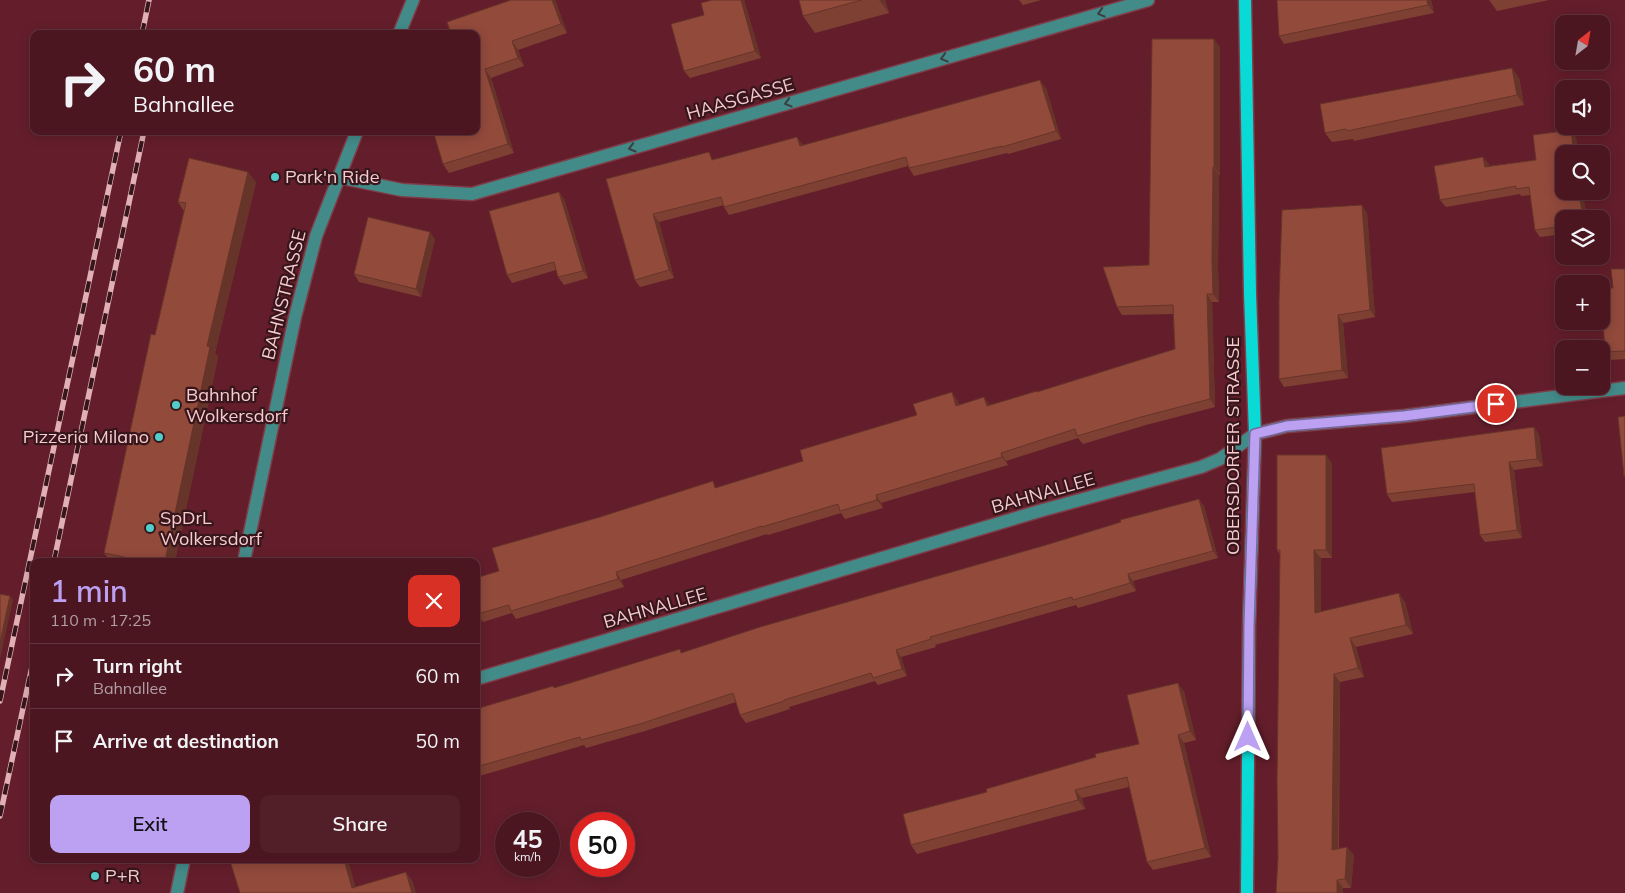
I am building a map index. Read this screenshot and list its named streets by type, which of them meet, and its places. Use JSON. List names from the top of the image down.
{
  "streets": {
    "main road": ["OBERSDORFER STRASSE"],
    "street": ["HAASGASSE", "BAHNSTRASSE", "BAHNALLEE"]
  },
  "crossings": [
    ["HAASGASSE", "BAHNSTRASSE"],
    ["OBERSDORFER STRASSE", "BAHNALLEE"]
  ],
  "one_way": ["HAASGASSE"],
  "places": [
    "Park'n Ride",
    "Bahnhof Wolkersdorf",
    "Pizzeria Milano",
    "SpDrL Wolkersdorf",
    "P+R"
  ],
  "north": "top right",
  "page": {
    "map_buttons": ["+", "−"],
    "turn": ["60 m", "Bahnallee"],
    "heading": ["1 min", "110 m · 17:25"],
    "list": [
      {
        "name": "Turn right",
        "note": "Bahnallee",
        "value": "60 m"
      },
      {
        "name": "Arrive at destination",
        "value": "50 m"
      }
    ],
    "buttons": ["Exit", "Share"],
    "speed": "45 km/h",
    "limit": "50"
  }
}
